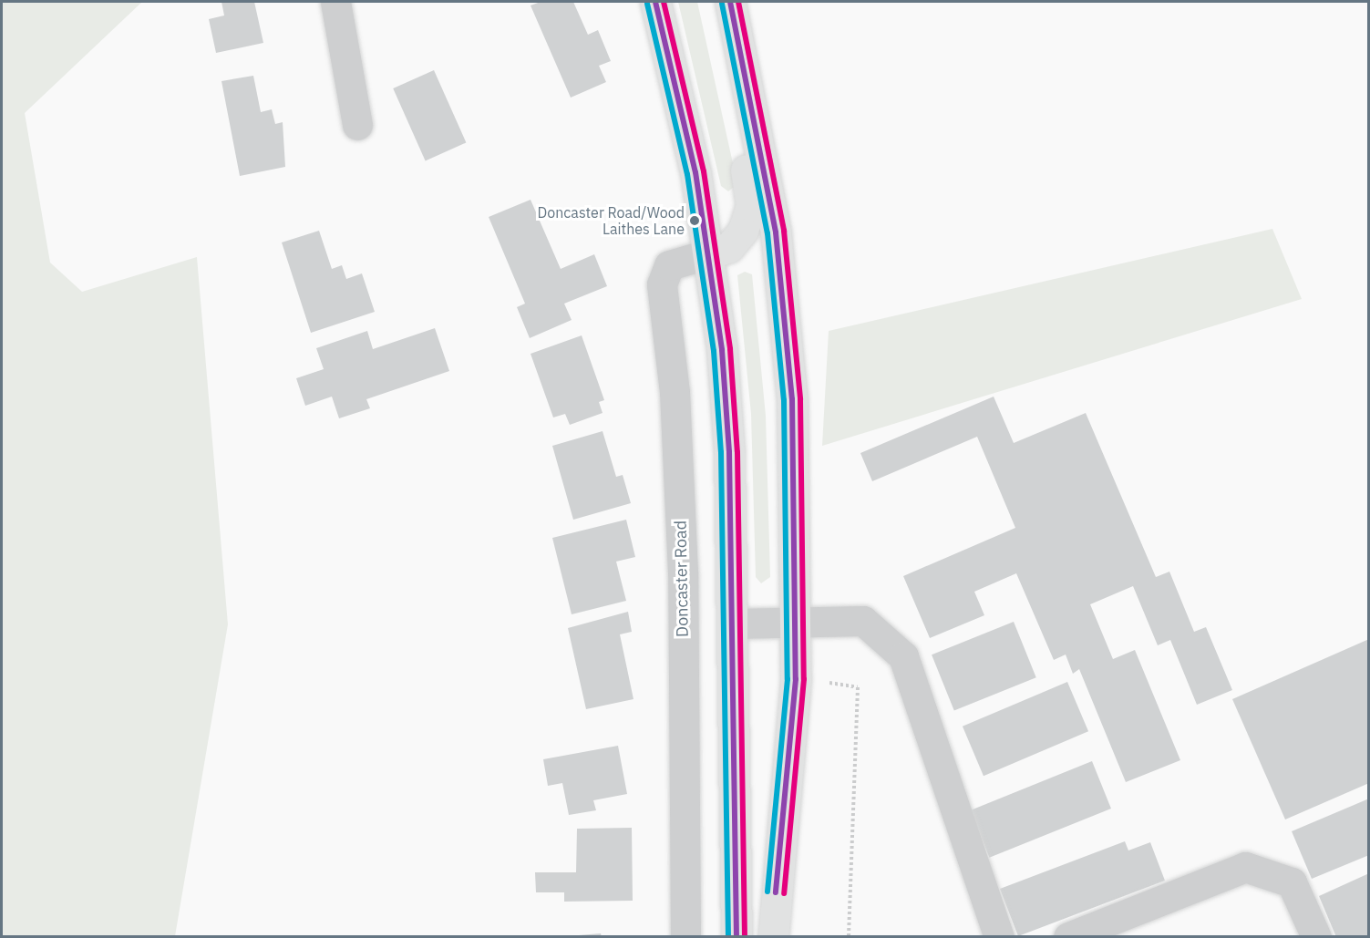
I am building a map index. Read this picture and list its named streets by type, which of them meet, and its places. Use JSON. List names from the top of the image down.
{
  "streets": {
    "street": ["Doncaster Road"]
  },
  "places": ["Doncaster Road/Wood Laithes Lane"]
}
